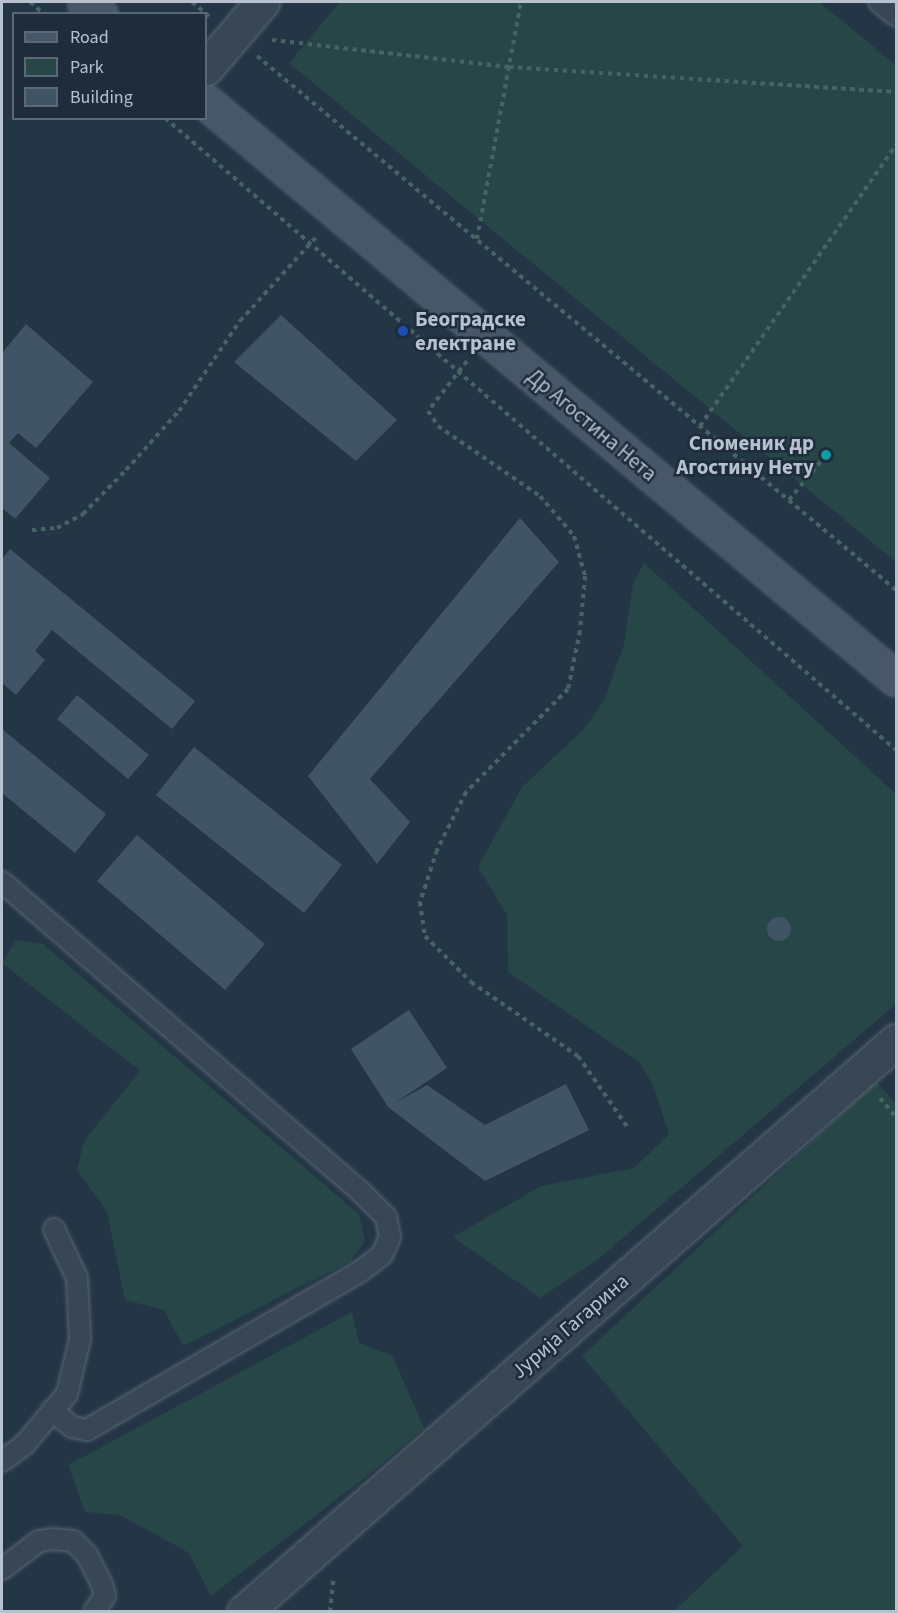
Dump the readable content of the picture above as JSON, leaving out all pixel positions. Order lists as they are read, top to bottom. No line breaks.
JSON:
{"streets":{"street":["Др Агостина Нета","Јурија Гагарина"]},"places":["Београдске електране","Споменик др Агостину Нету"],"legend":["Road","Park","Building"]}
